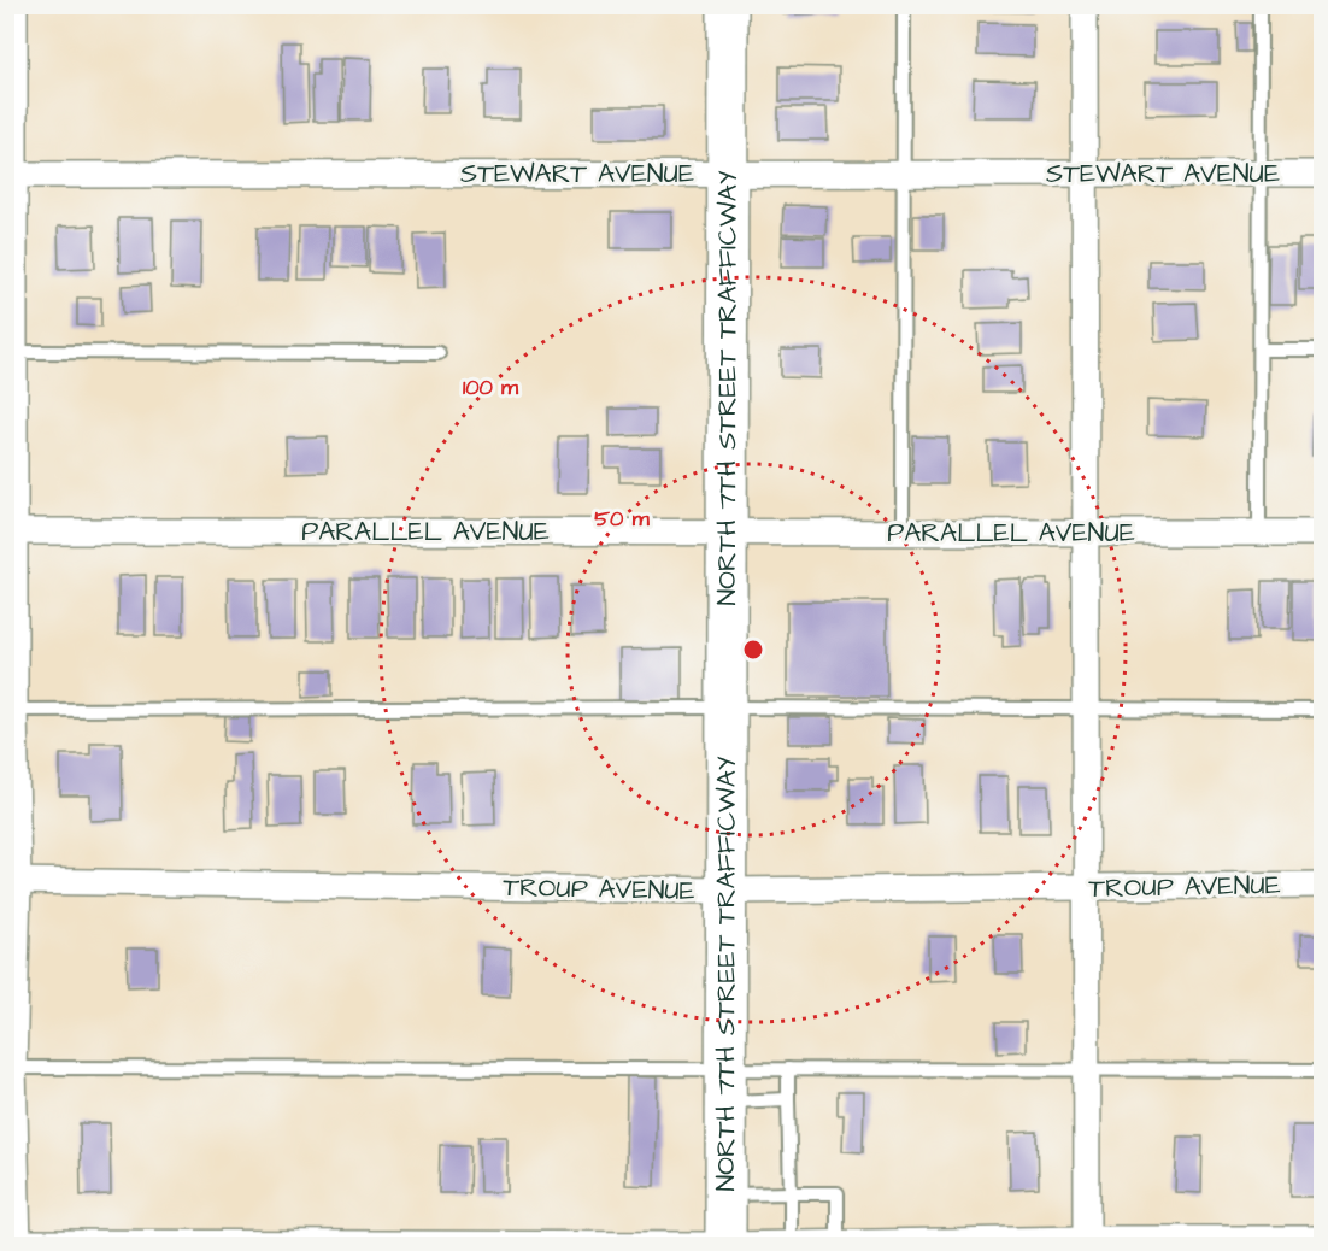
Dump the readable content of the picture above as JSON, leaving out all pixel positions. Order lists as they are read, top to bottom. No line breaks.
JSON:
{"streets":{"main road":["NORTH 7TH STREET TRAFFICWAY"],"street":["STEWART AVENUE","PARALLEL AVENUE","TROUP AVENUE"]},"crossings":[["STEWART AVENUE","NORTH 7TH STREET TRAFFICWAY"],["NORTH 7TH STREET TRAFFICWAY","PARALLEL AVENUE"],["NORTH 7TH STREET TRAFFICWAY","TROUP AVENUE"]],"rings":["100 m","50 m"]}
